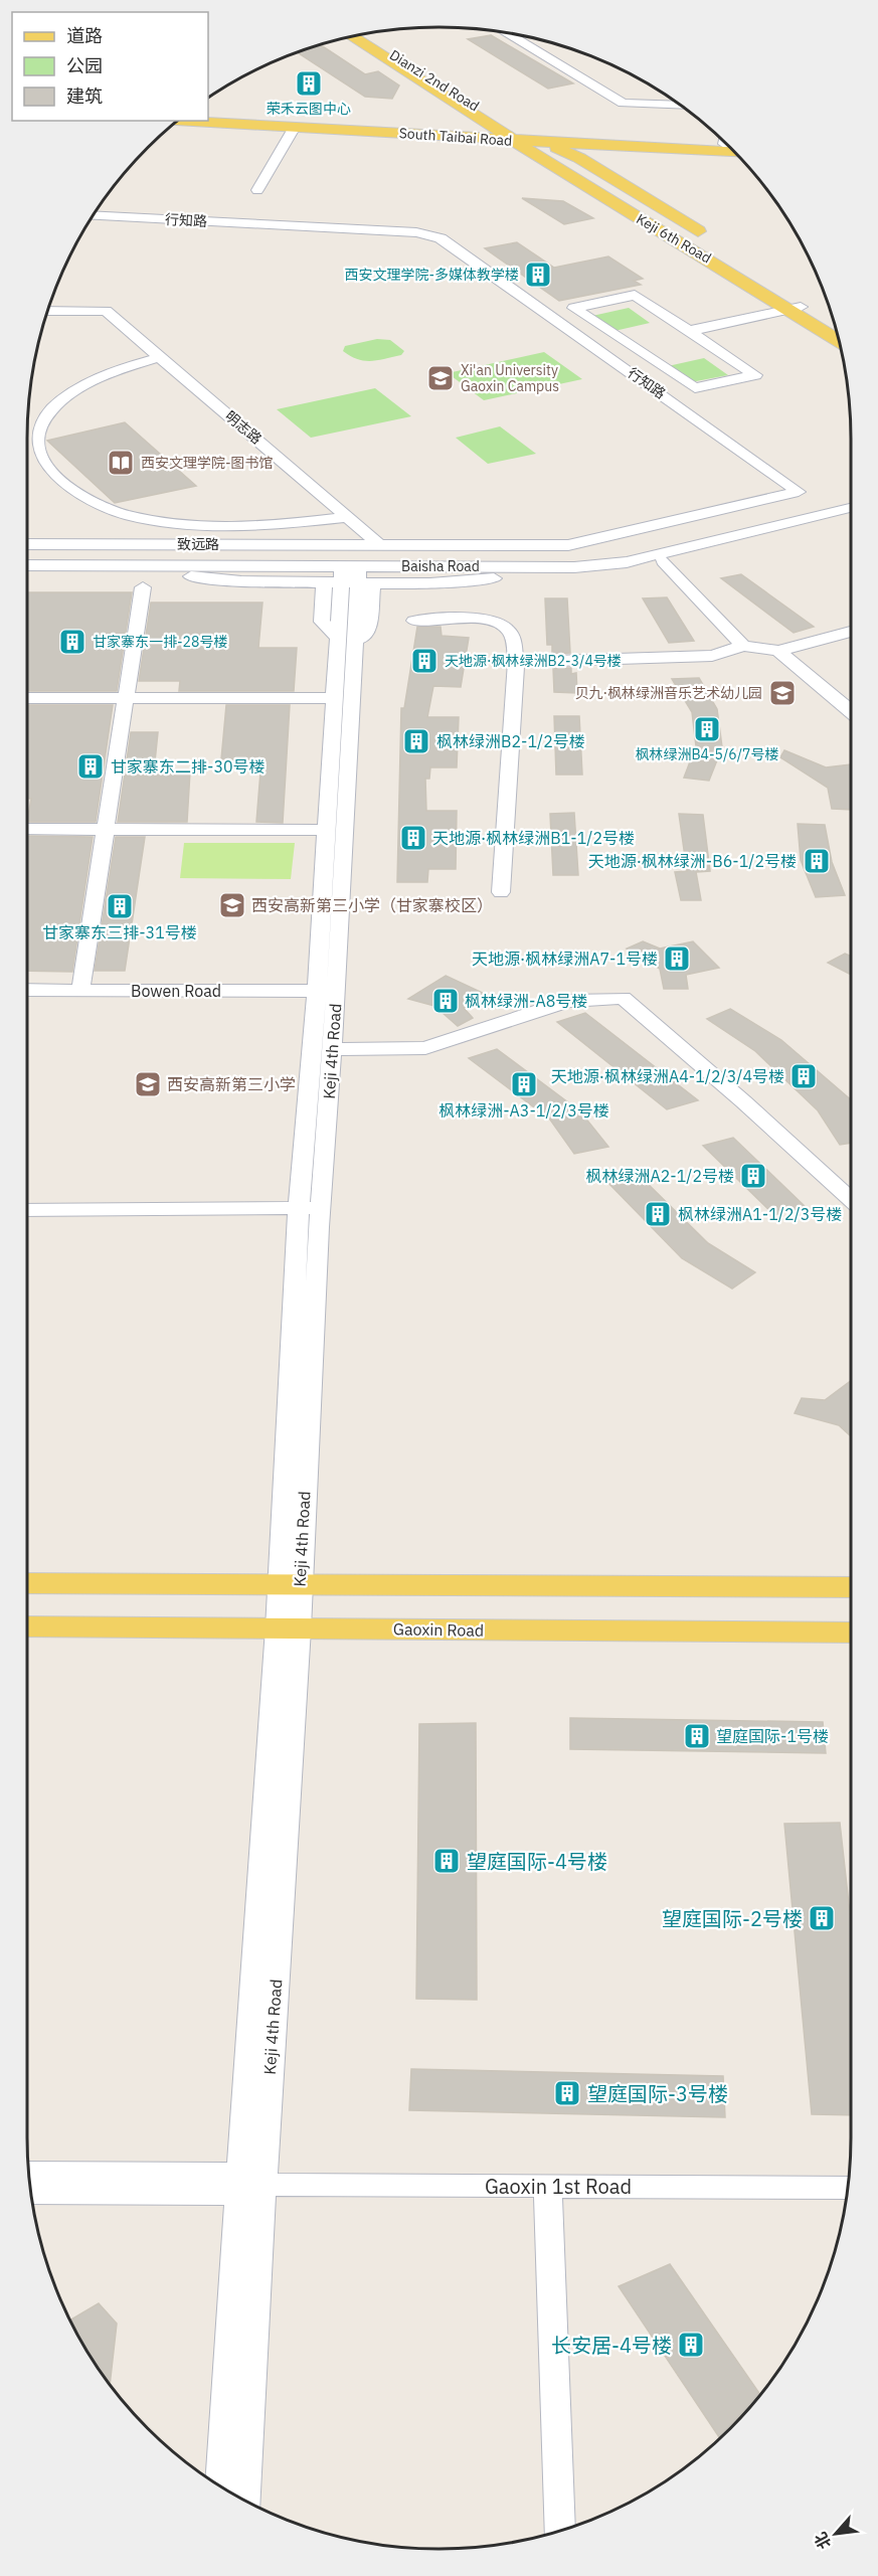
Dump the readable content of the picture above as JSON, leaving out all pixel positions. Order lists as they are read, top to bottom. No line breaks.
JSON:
{"streets":{"main road":["Dianzi 2nd Road","South Taibai Road","Keji 6th Road","Gaoxin Road"],"street":["行知路","明志路","致远路","Baisha Road","Bowen Road","Keji 4th Road","Gaoxin 1st Road"]},"crossings":[["Dianzi 2nd Road","South Taibai Road"],["Dianzi 2nd Road","Keji 6th Road"],["South Taibai Road","Keji 6th Road"],["行知路","明志路"],["行知路","致远路"],["明志路","致远路"],["Baisha Road","Keji 4th Road"],["Bowen Road","Keji 4th Road"],["Keji 4th Road","Gaoxin Road"],["Keji 4th Road","Gaoxin 1st Road"]],"places":{"building":["荣禾云图中心","西安文理学院-多媒体教学楼","甘家寨东一排-28号楼","天地源·枫林绿洲B2-3/4号楼","枫林绿洲B4-5/6/7号楼","枫林绿洲B2-1/2号楼","甘家寨东二排-30号楼","天地源·枫林绿洲B1-1/2号楼","天地源·枫林绿洲-B6-1/2号楼","甘家寨东三排-31号楼","天地源·枫林绿洲A7-1号楼","枫林绿洲-A8号楼","天地源·枫林绿洲A4-1/2/3/4号楼","枫林绿洲-A3-1/2/3号楼","枫林绿洲A2-1/2号楼","枫林绿洲A1-1/2/3号楼","望庭国际-1号楼","望庭国际-4号楼","望庭国际-2号楼","望庭国际-3号楼","长安居-4号楼"],"school or university":["Xi'an University Gaoxin Campus","贝九·枫林绿洲音乐艺术幼儿园","西安高新第三小学（甘家寨校区）","西安高新第三小学"],"library":["西安文理学院-图书馆"]},"legend":["道路","公园","建筑"],"north":"bottom left"}
